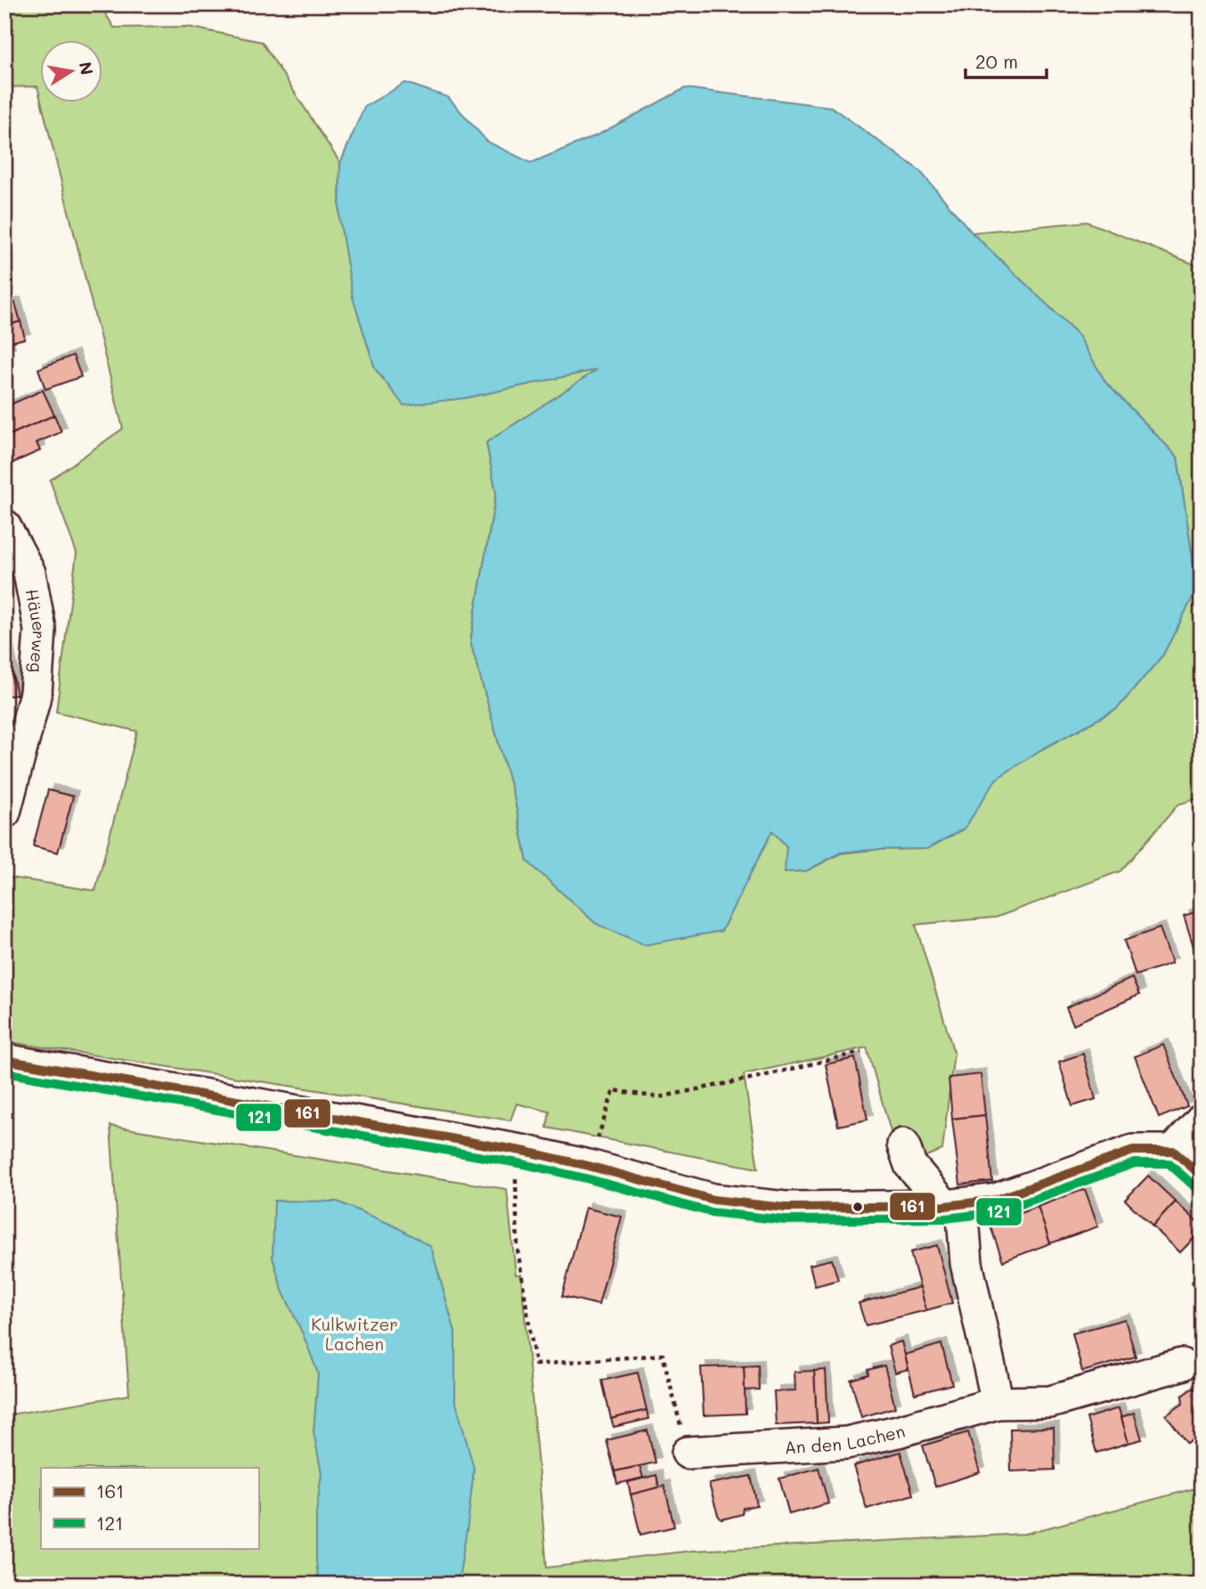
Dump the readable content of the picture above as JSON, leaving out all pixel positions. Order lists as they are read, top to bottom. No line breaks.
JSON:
{"streets":{"street":["Häuerweg","An den Lachen"]},"parks":["Kulkwitzer Lachen"],"lines":["transit line 161","transit line 121"],"legend":["161","121"],"scale_bar":"20 m","north":"right"}
